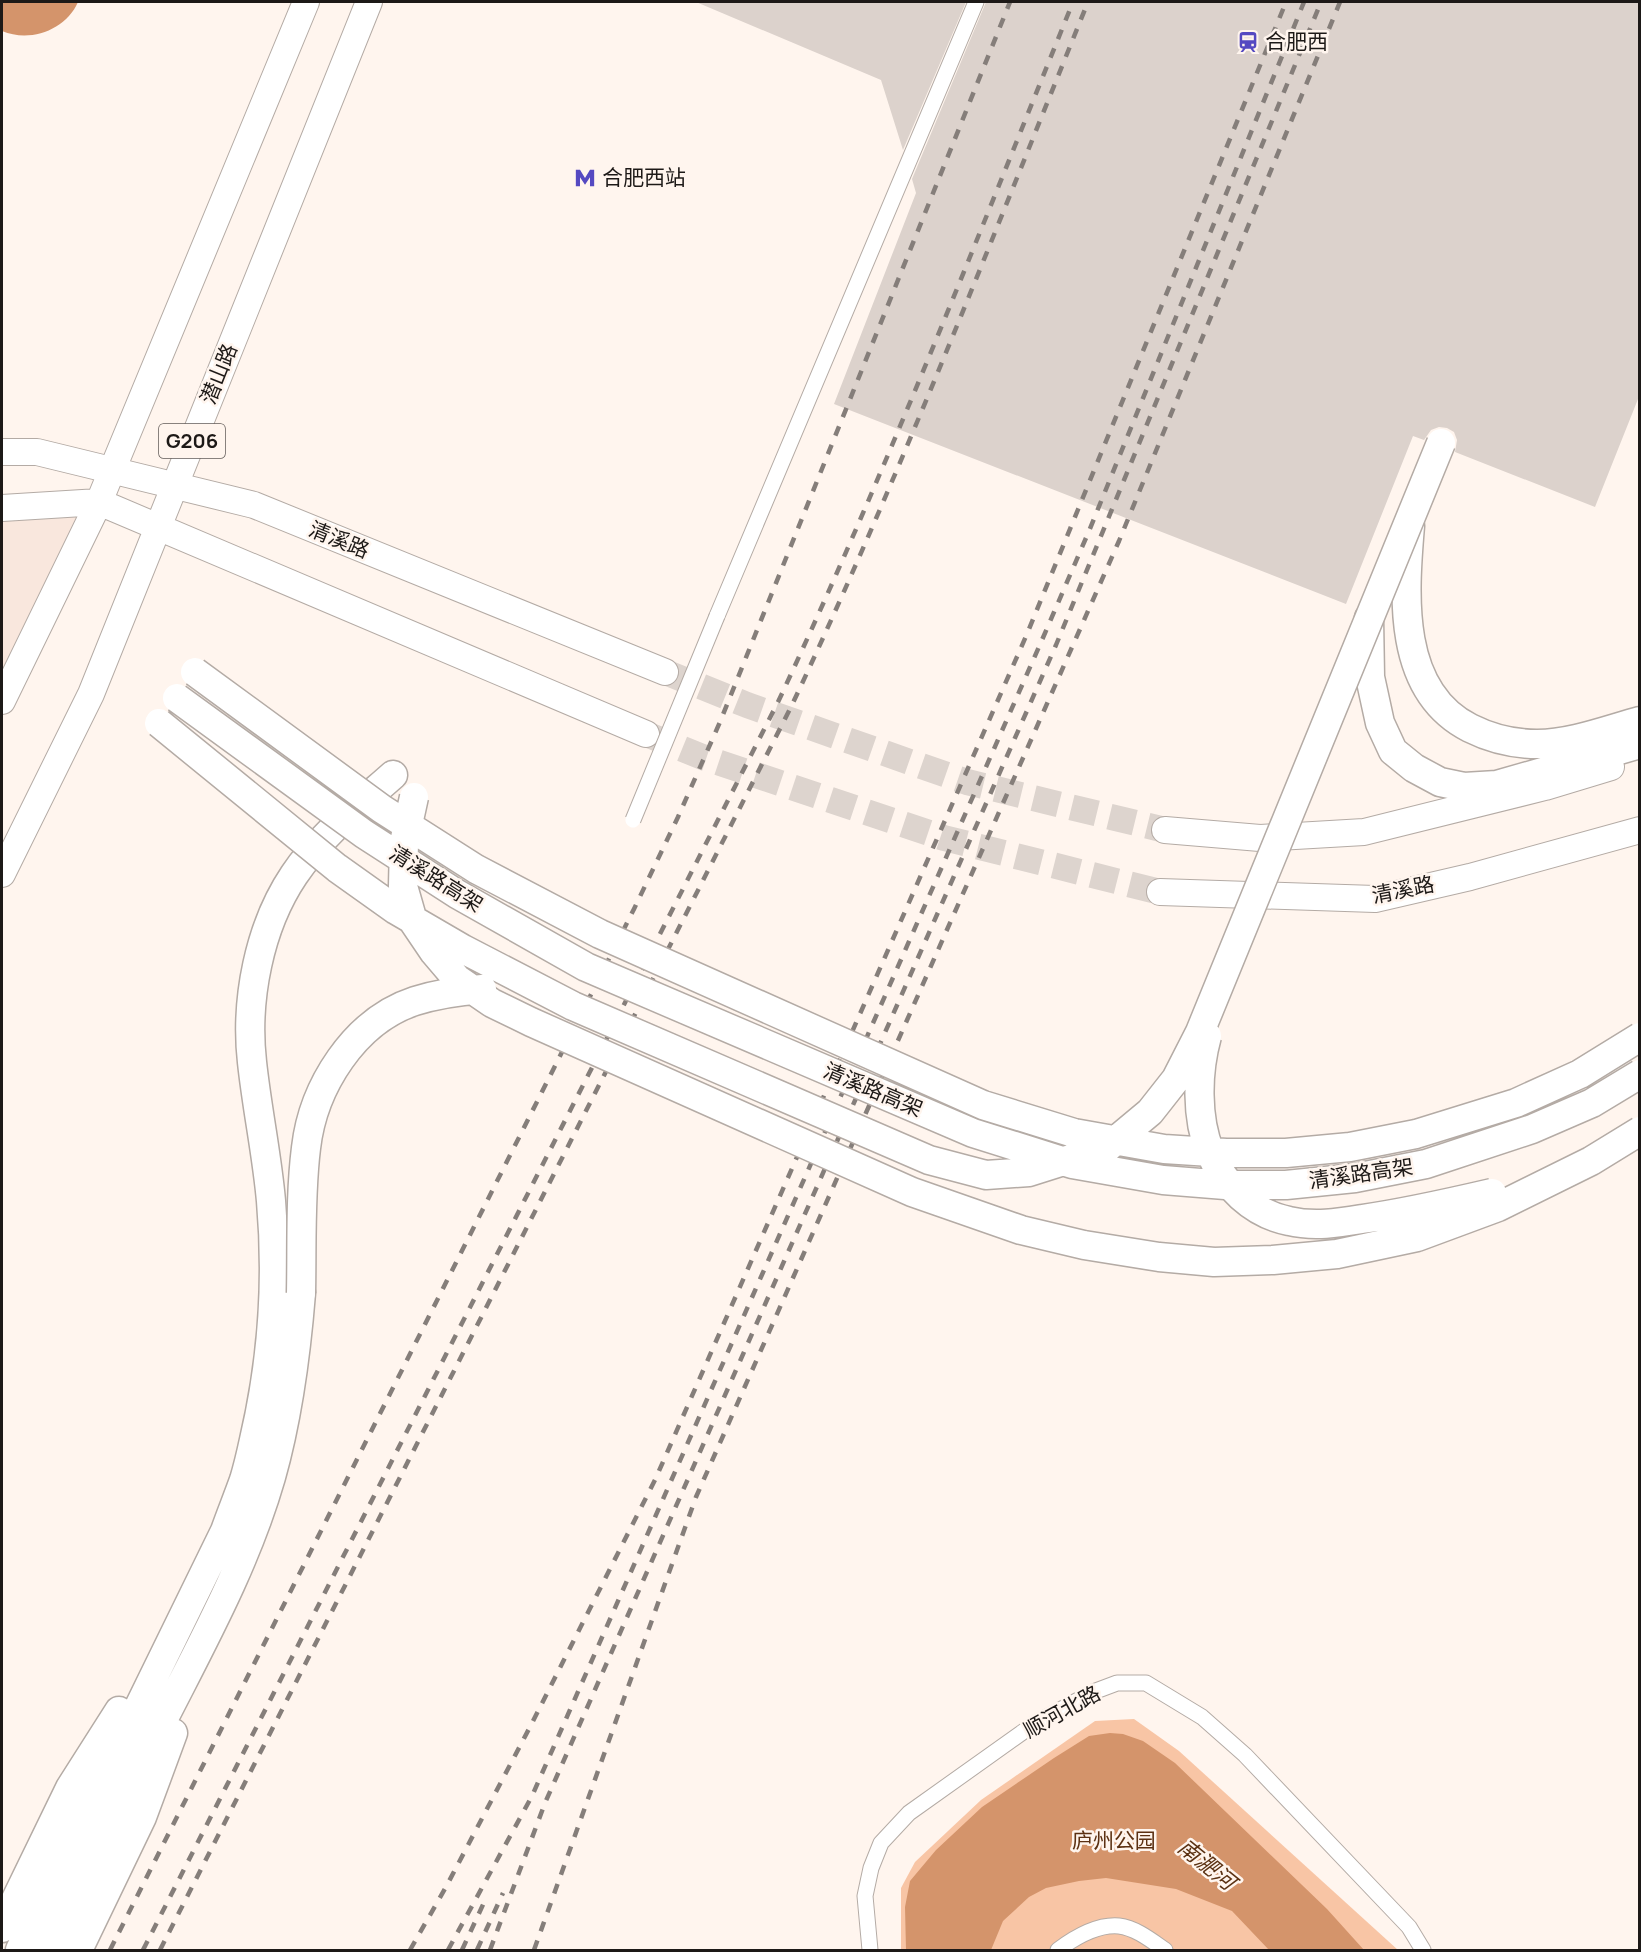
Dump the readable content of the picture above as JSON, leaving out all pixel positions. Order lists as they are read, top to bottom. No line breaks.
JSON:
{"streets":{"highway":["清溪路高架"],"main road":["潜山路","G206","清溪路"],"street":["顺河北路"]},"crossings":[["潜山路","清溪路"],["G206","清溪路"]],"water":["南淝河"],"parks":["庐州公园"],"places":{"station":["合肥西"],"metro station":["合肥西站"]}}
